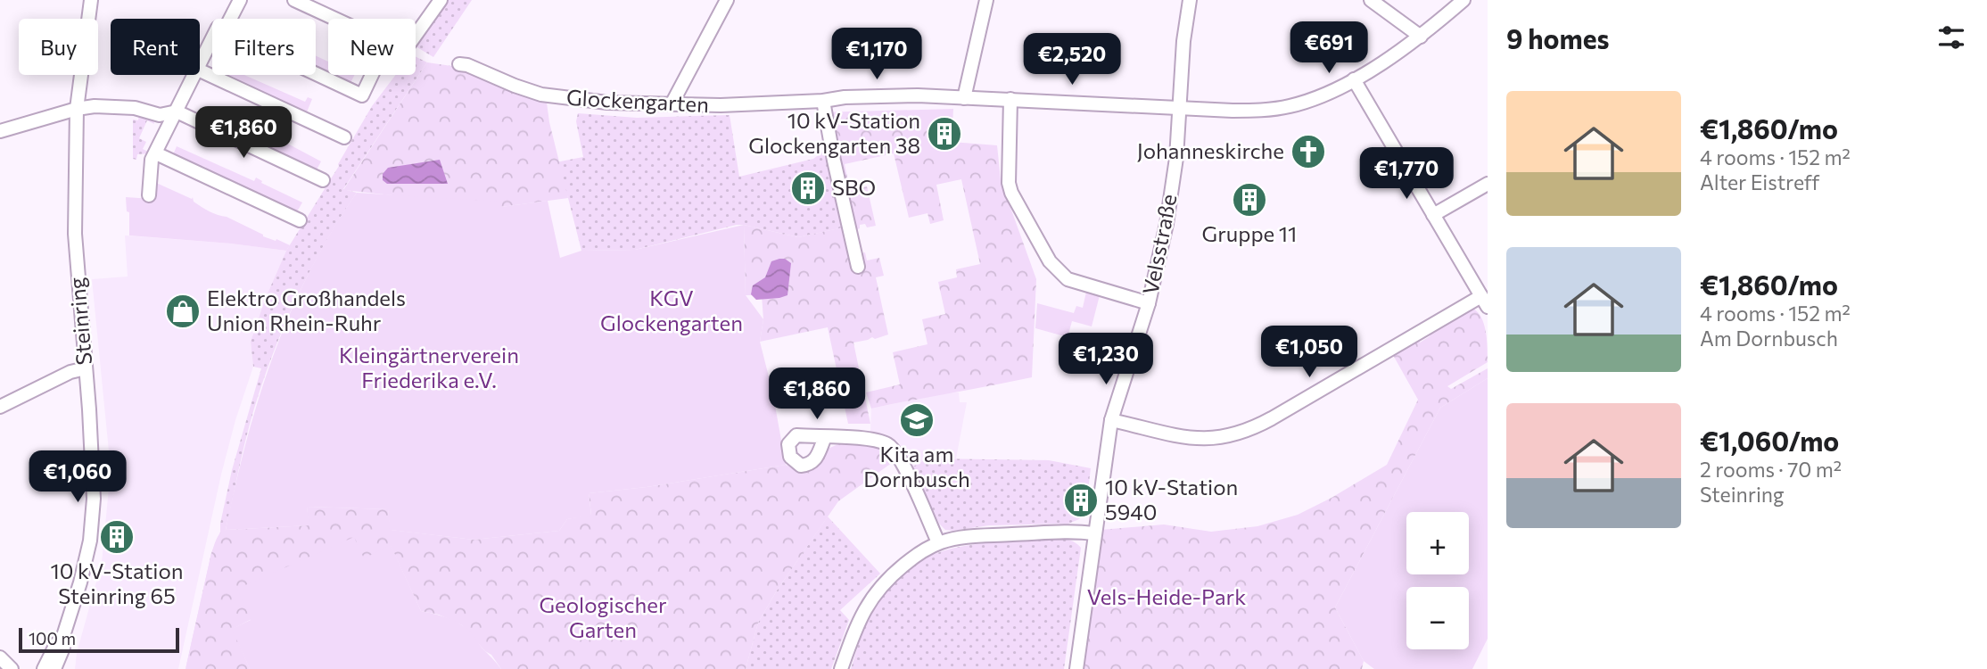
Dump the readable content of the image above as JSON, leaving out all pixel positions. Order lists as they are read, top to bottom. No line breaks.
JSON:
{"streets":{"street":["Glockengarten","Velsstraße","Steinring"]},"crossings":[["Glockengarten","Velsstraße"]],"parks":["KGV Glockengarten","Kleingärtnerverein Friederika e.V.","Vels-Heide-Park","Geologischer Garten"],"places":{"building":["10 kV-Station Glockengarten 38","SBO","Gruppe 11","10 kV-Station 5940","10 kV-Station Steinring 65"],"church":["Johanneskirche"],"shop":["Elektro Großhandels Union Rhein-Ruhr"],"school or university":["Kita am Dornbusch"]},"scale_bar":"100 m","page":{"heading":"9 homes","chip":["Buy","Rent","Filters","New"],"price":["€691","€1,170","€2,520","€1,860","€1,770","€1,050","€1,230","€1,860","€1,060"],"list":[{"name":"€1,860/mo","note":"4 rooms · 152 m² · Alter Eistreff"},{"name":"€1,860/mo","note":"4 rooms · 152 m² · Am Dornbusch"},{"name":"€1,060/mo","note":"2 rooms · 70 m² · Steinring"}],"map_buttons":["+","−"],"scale":"100 m"}}
